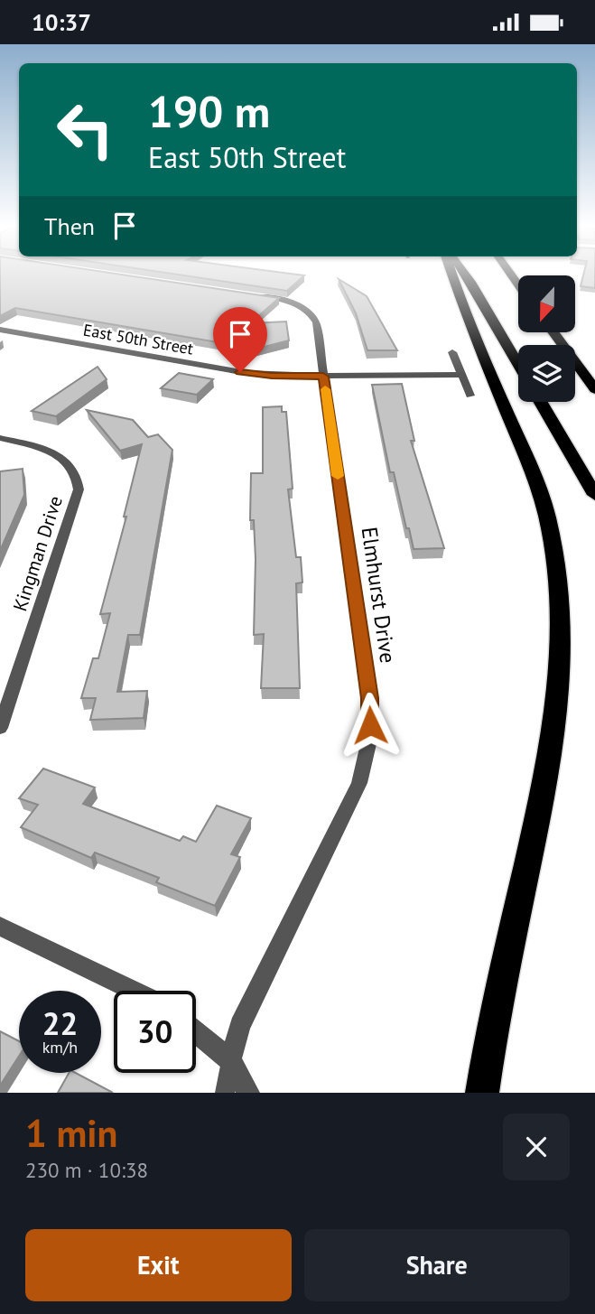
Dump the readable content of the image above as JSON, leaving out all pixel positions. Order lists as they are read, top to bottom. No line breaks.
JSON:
{"streets":{"street":["East 50th Street","Kingman Drive","Elmhurst Drive"]},"crossings":[["East 50th Street","Elmhurst Drive"]],"north":"bottom","page":{"status":"10:37","turn":["190 m","East 50th Street"],"then":"Then","speed":"22 km/h","limit":"30","heading":["1 min","230 m · 10:38"],"buttons":["Exit","Share"]}}
